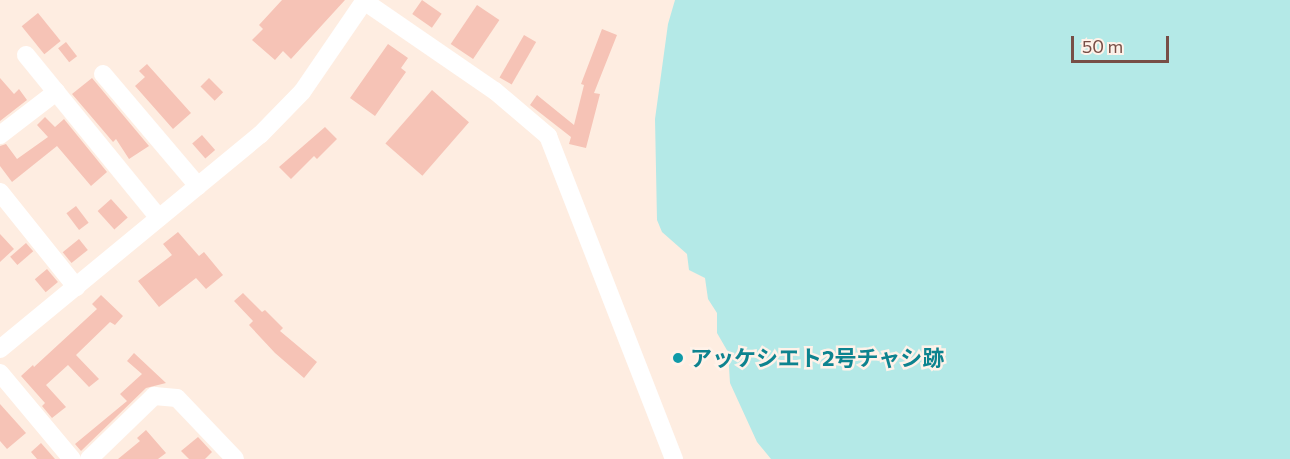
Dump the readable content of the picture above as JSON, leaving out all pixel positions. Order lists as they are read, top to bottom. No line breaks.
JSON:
{"places":["アッケシエト2号チャシ跡"],"scale_bar":"50 m"}
